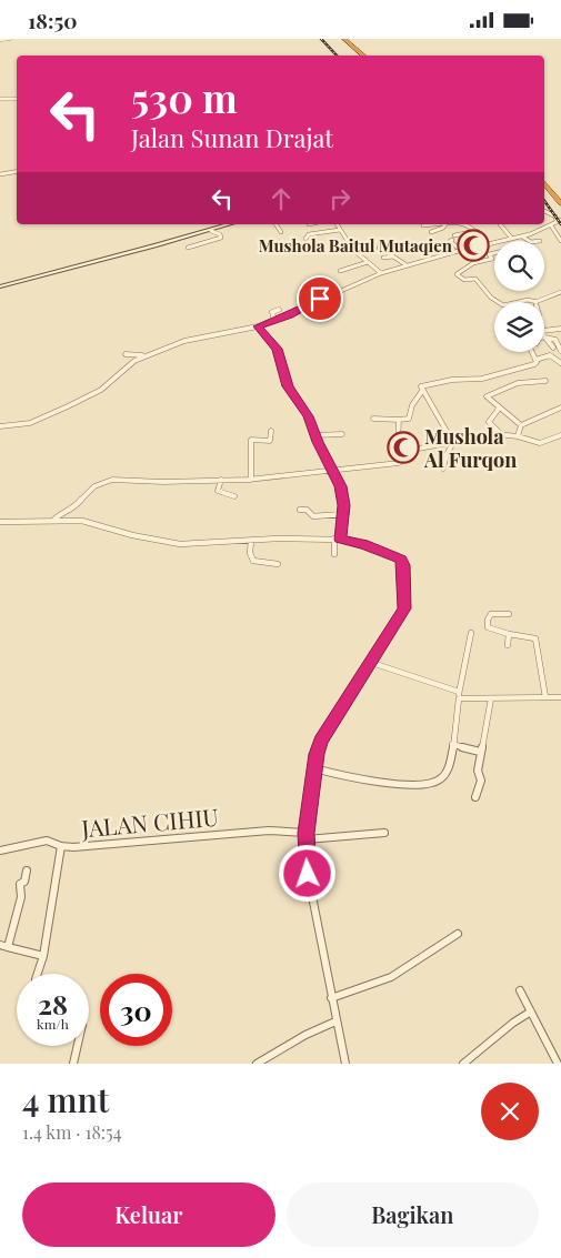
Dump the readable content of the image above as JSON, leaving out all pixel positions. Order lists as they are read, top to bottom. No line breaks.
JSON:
{"streets":{"street":["JALAN CIHIU"]},"places":{"mosque":["Mushola Baitul Mutaqien","Mushola Al Furqon"]},"page":{"status":"18:50","turn":["530 m","Jalan Sunan Drajat"],"speed":"28 km/h","limit":"30","heading":["4 mnt","1.4 km · 18:54"],"buttons":["Keluar","Bagikan"]}}
